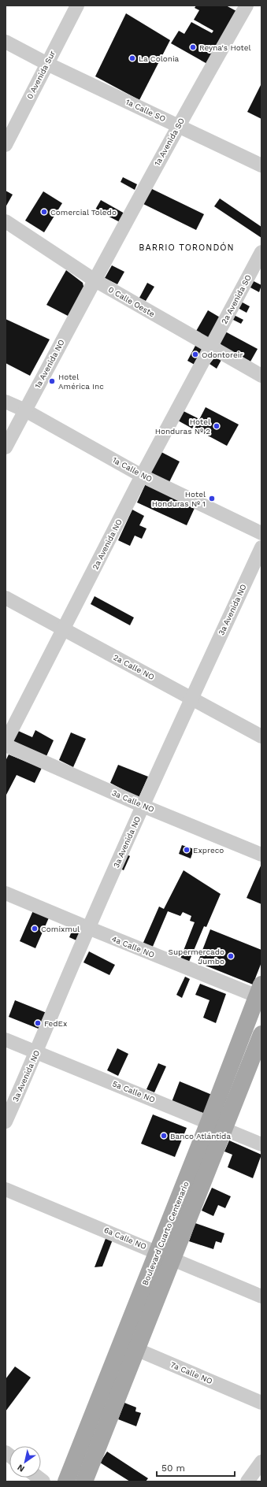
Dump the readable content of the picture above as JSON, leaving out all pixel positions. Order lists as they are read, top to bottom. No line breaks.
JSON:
{"streets":{"main road":["Boulevard Cuarto Centenario"],"street":["0 Avenida Sur","1a Calle SO","1a Avenida SO","2a Avenida SO","0 Calle Oeste","1a Avenida NO","1a Calle NO","2a Avenida NO","3a Avenida NO","2a Calle NO","3a Calle NO","4a Calle NO","5a Calle NO","6a Calle NO","7a Calle NO"]},"crossings":[["0 Avenida Sur","1a Calle SO"],["1a Calle SO","1a Avenida SO"],["1a Avenida SO","0 Calle Oeste"],["1a Avenida SO","1a Avenida NO"],["2a Avenida SO","0 Calle Oeste"],["2a Avenida SO","2a Avenida NO"],["0 Calle Oeste","1a Avenida NO"],["0 Calle Oeste","2a Avenida NO"],["1a Avenida NO","1a Calle NO"],["1a Calle NO","2a Avenida NO"],["2a Avenida NO","2a Calle NO"],["3a Avenida NO","2a Calle NO"],["3a Avenida NO","3a Calle NO"],["3a Avenida NO","4a Calle NO"],["3a Avenida NO","5a Calle NO"],["4a Calle NO","Boulevard Cuarto Centenario"],["5a Calle NO","Boulevard Cuarto Centenario"],["Boulevard Cuarto Centenario","6a Calle NO"],["Boulevard Cuarto Centenario","7a Calle NO"]],"districts":["BARRIO TORONDÓN"],"places":["Reyna's Hotel","La Colonia","Comercial Toledo","Odontoreir","Hotel América Inc","Hotel Honduras Nº 2","Hotel Honduras Nº 1","Expreco","Comixmul","Supermercado Jumbo","FedEx","Banco Atlántida"],"scale_bar":"50 m","north":"bottom left"}
